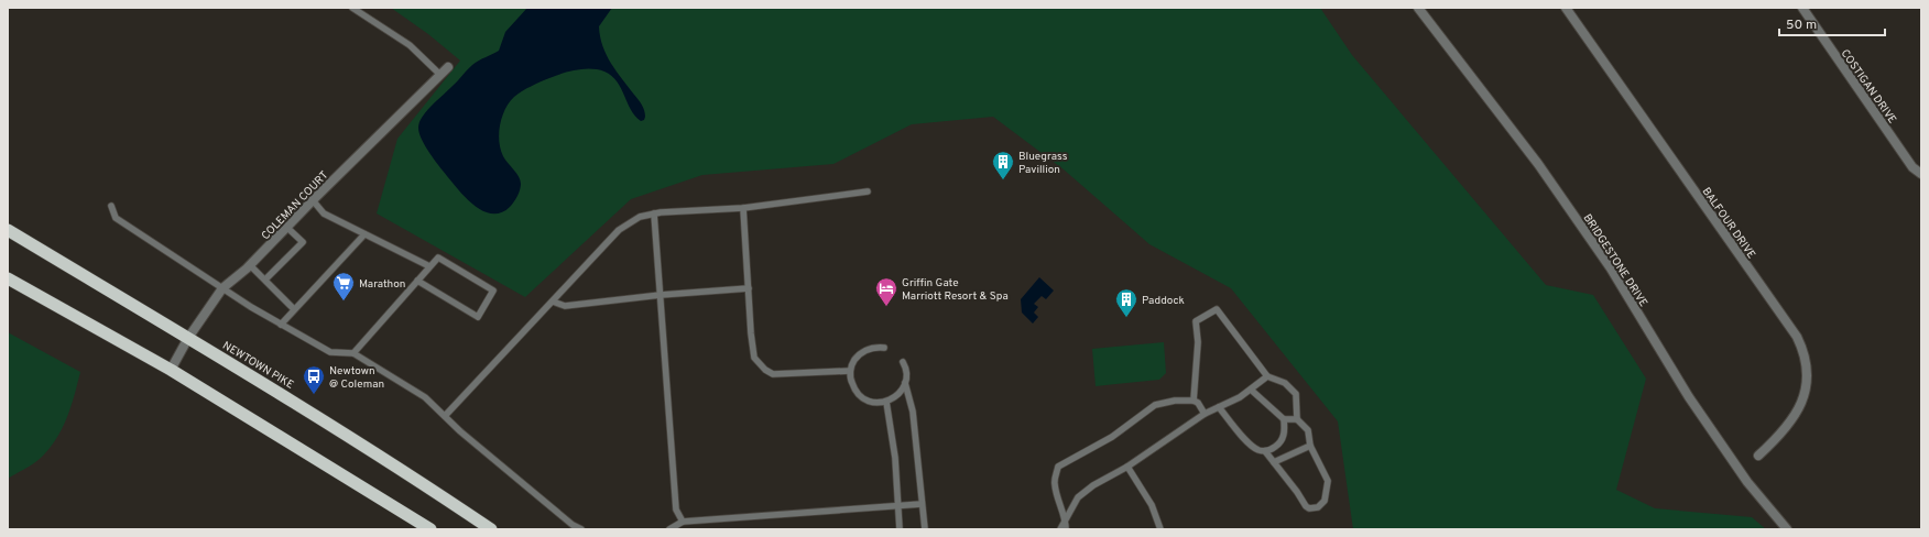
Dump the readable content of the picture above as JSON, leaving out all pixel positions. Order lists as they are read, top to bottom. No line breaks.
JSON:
{"streets":{"highway":["NEWTOWN PIKE"],"street":["COSTIGAN DRIVE","COLEMAN COURT","BALFOUR DRIVE","BRIDGESTONE DRIVE"]},"crossings":[["COLEMAN COURT","NEWTOWN PIKE"]],"places":{"building":["Bluegrass Pavillion","Paddock"],"supermarket":["Marathon"],"hotel":["Griffin Gate Marriott Resort & Spa"],"bus stop":["Newtown @ Coleman"]},"scale_bar":"50 m"}
